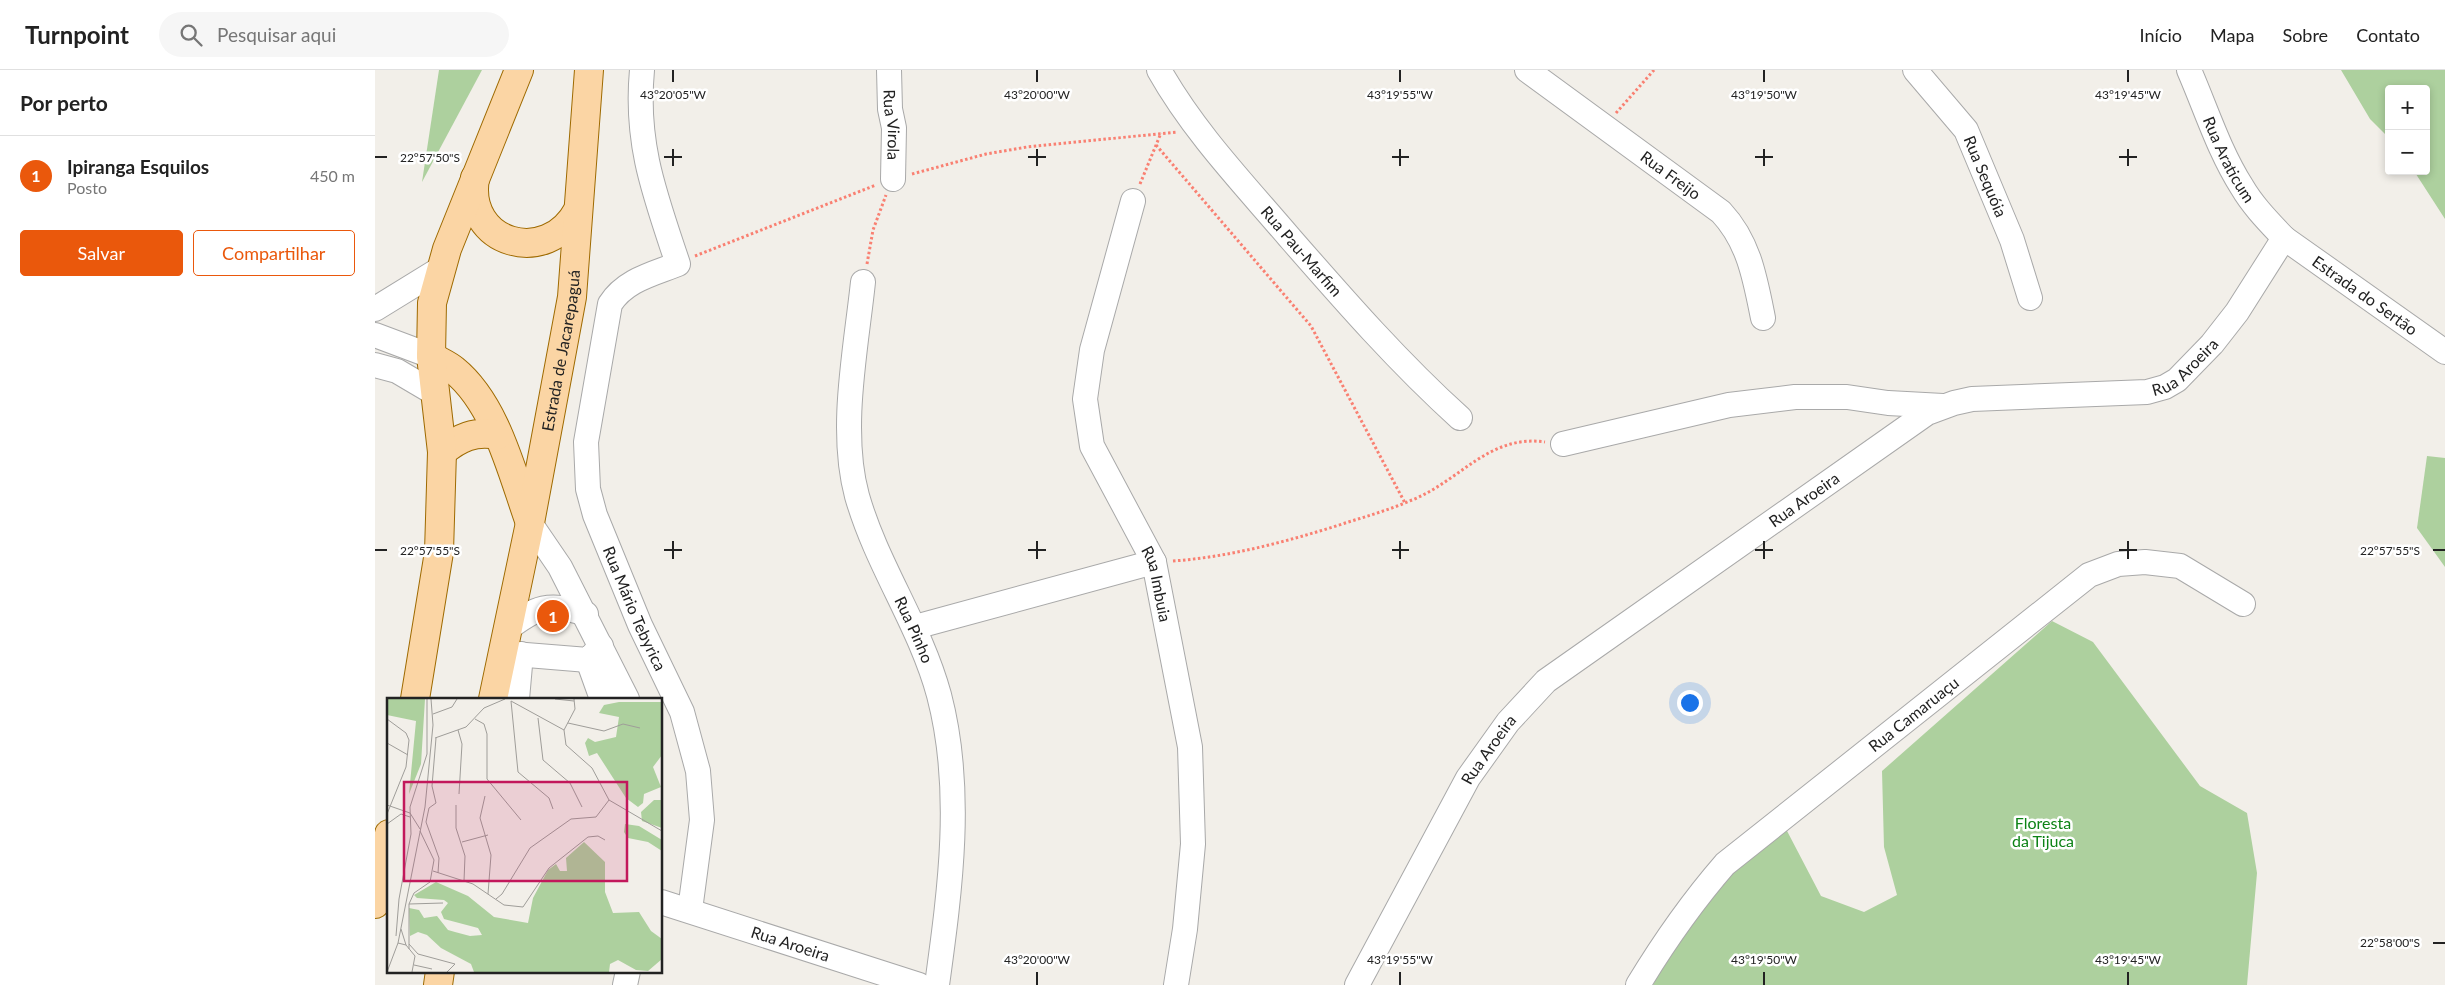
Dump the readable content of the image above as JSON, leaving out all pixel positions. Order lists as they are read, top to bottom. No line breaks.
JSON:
{"streets":{"main road":["Estrada de Jacarepaguá"],"street":["Rua Virola","Rua Araticum","Rua Freijo","Rua Sequóia","Rua Pau-Marfim","Estrada do Sertão","Rua Aroeira","Rua Imbuia","Rua Mário Tebyrica","Rua Pinho","Rua Camaruaçu"]},"crossings":[["Rua Araticum","Estrada do Sertão"],["Rua Araticum","Rua Aroeira"],["Estrada do Sertão","Rua Aroeira"],["Rua Aroeira","Rua Mário Tebyrica"]],"parks":["Floresta da Tijuca"],"page":{"header":"Turnpoint","search":"Pesquisar aqui","nav":["Início","Mapa","Sobre","Contato"],"heading":"Por perto","map_buttons":["+","−"],"list":[{"mark":"1","name":"Ipiranga Esquilos","note":"Posto","value":"450 m"}],"buttons":["Salvar","Compartilhar"],"pins":"1"},"coordinates":["43°20'05\"W","43°20'00\"W","43°19'55\"W","43°19'50\"W","43°19'45\"W","22°57'50\"S","22°57'55\"S","22°58'00\"S"]}
